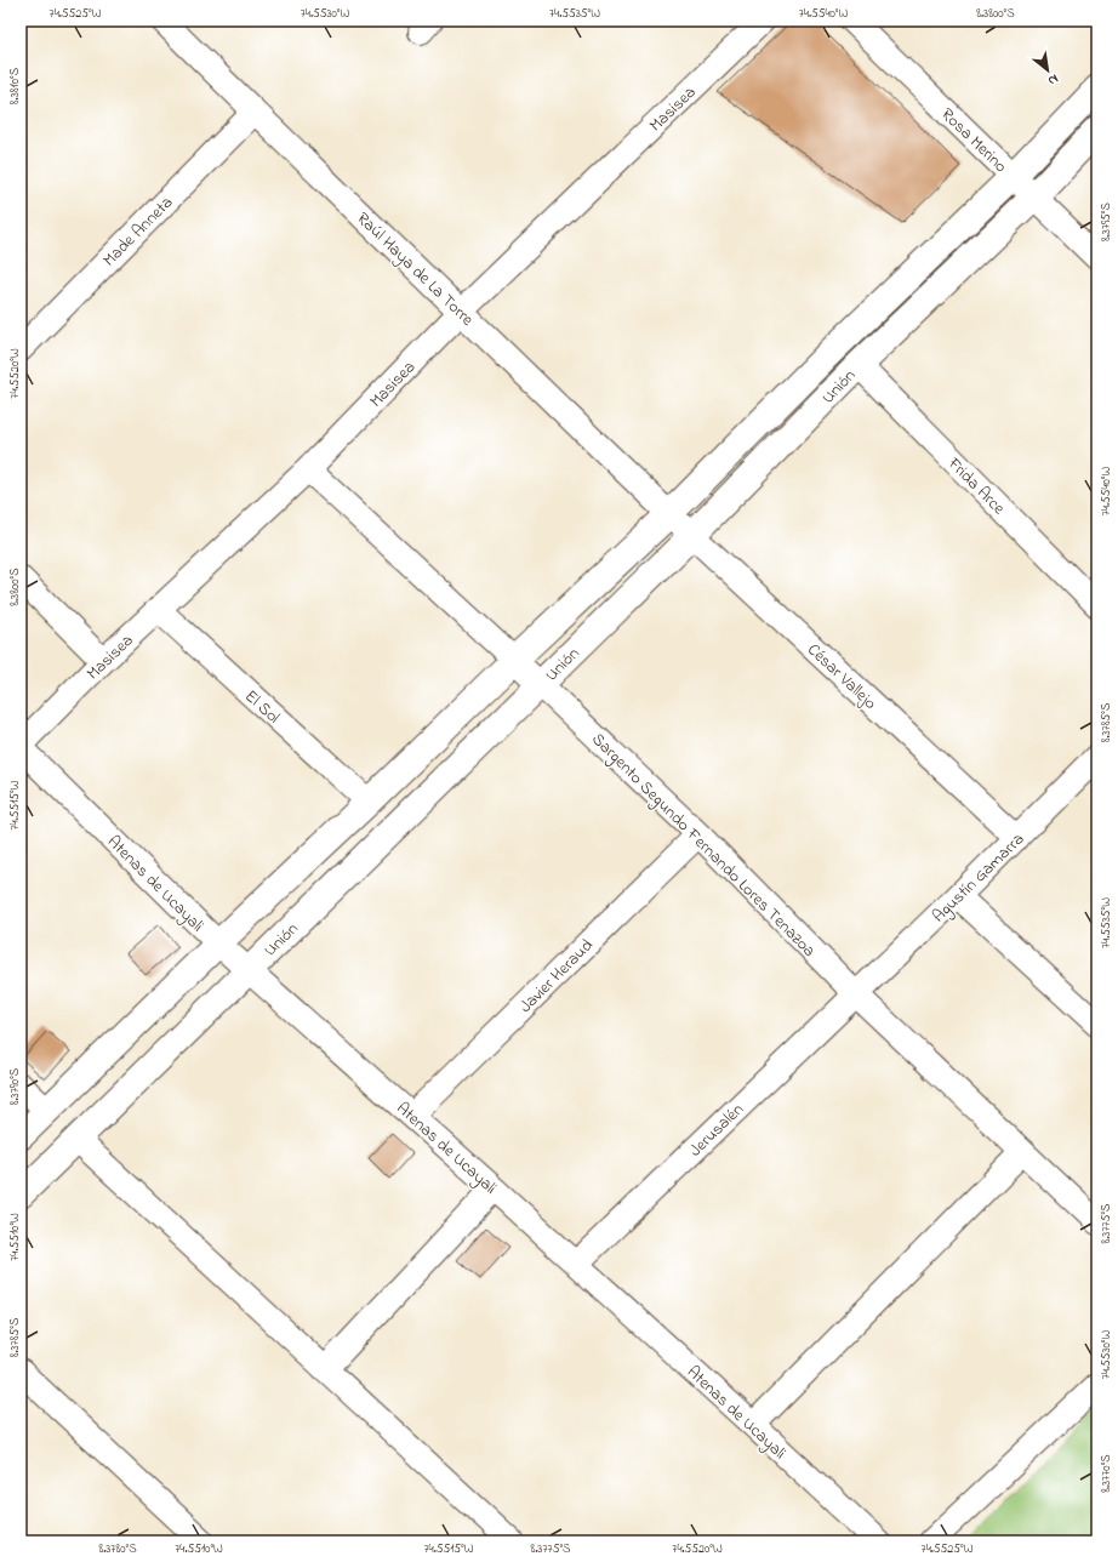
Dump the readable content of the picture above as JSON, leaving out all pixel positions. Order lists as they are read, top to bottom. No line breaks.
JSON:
{"streets":{"main road":["Unión"],"street":["Masisea","Rosa Merino","Made Anneta","Raúl Haya de La Torre","Frida Arce","César Vallejo","El Sol","Sargento Segundo Fernando Lores Tenazoa","Agustín Gamarra","Atenas de Ucayali","Javier Heraud","Jerusalén"]},"crossings":[["Masisea","Raúl Haya de La Torre"],["Masisea","El Sol"],["Masisea","Sargento Segundo Fernando Lores Tenazoa"],["Masisea","Atenas de Ucayali"],["Rosa Merino","Unión"],["Made Anneta","Raúl Haya de La Torre"],["Raúl Haya de La Torre","Unión"],["Raúl Haya de La Torre","César Vallejo"],["Unión","Frida Arce"],["Unión","César Vallejo"],["Unión","El Sol"],["Unión","Sargento Segundo Fernando Lores Tenazoa"],["Unión","Atenas de Ucayali"],["César Vallejo","Agustín Gamarra"],["Sargento Segundo Fernando Lores Tenazoa","Agustín Gamarra"],["Sargento Segundo Fernando Lores Tenazoa","Javier Heraud"],["Sargento Segundo Fernando Lores Tenazoa","Jerusalén"],["Agustín Gamarra","Jerusalén"],["Atenas de Ucayali","Javier Heraud"],["Atenas de Ucayali","Jerusalén"]],"north":"bottom right","coordinates":["74.5525°W","74.5530°W","74.5535°W","74.5540°W","8.3800°S","8.3810°S","8.3795°S","74.5520°W","8.3785°S","74.5515°W","8.3790°S","8.3775°S","74.5510°W","8.3770°S","8.3780°S"]}
